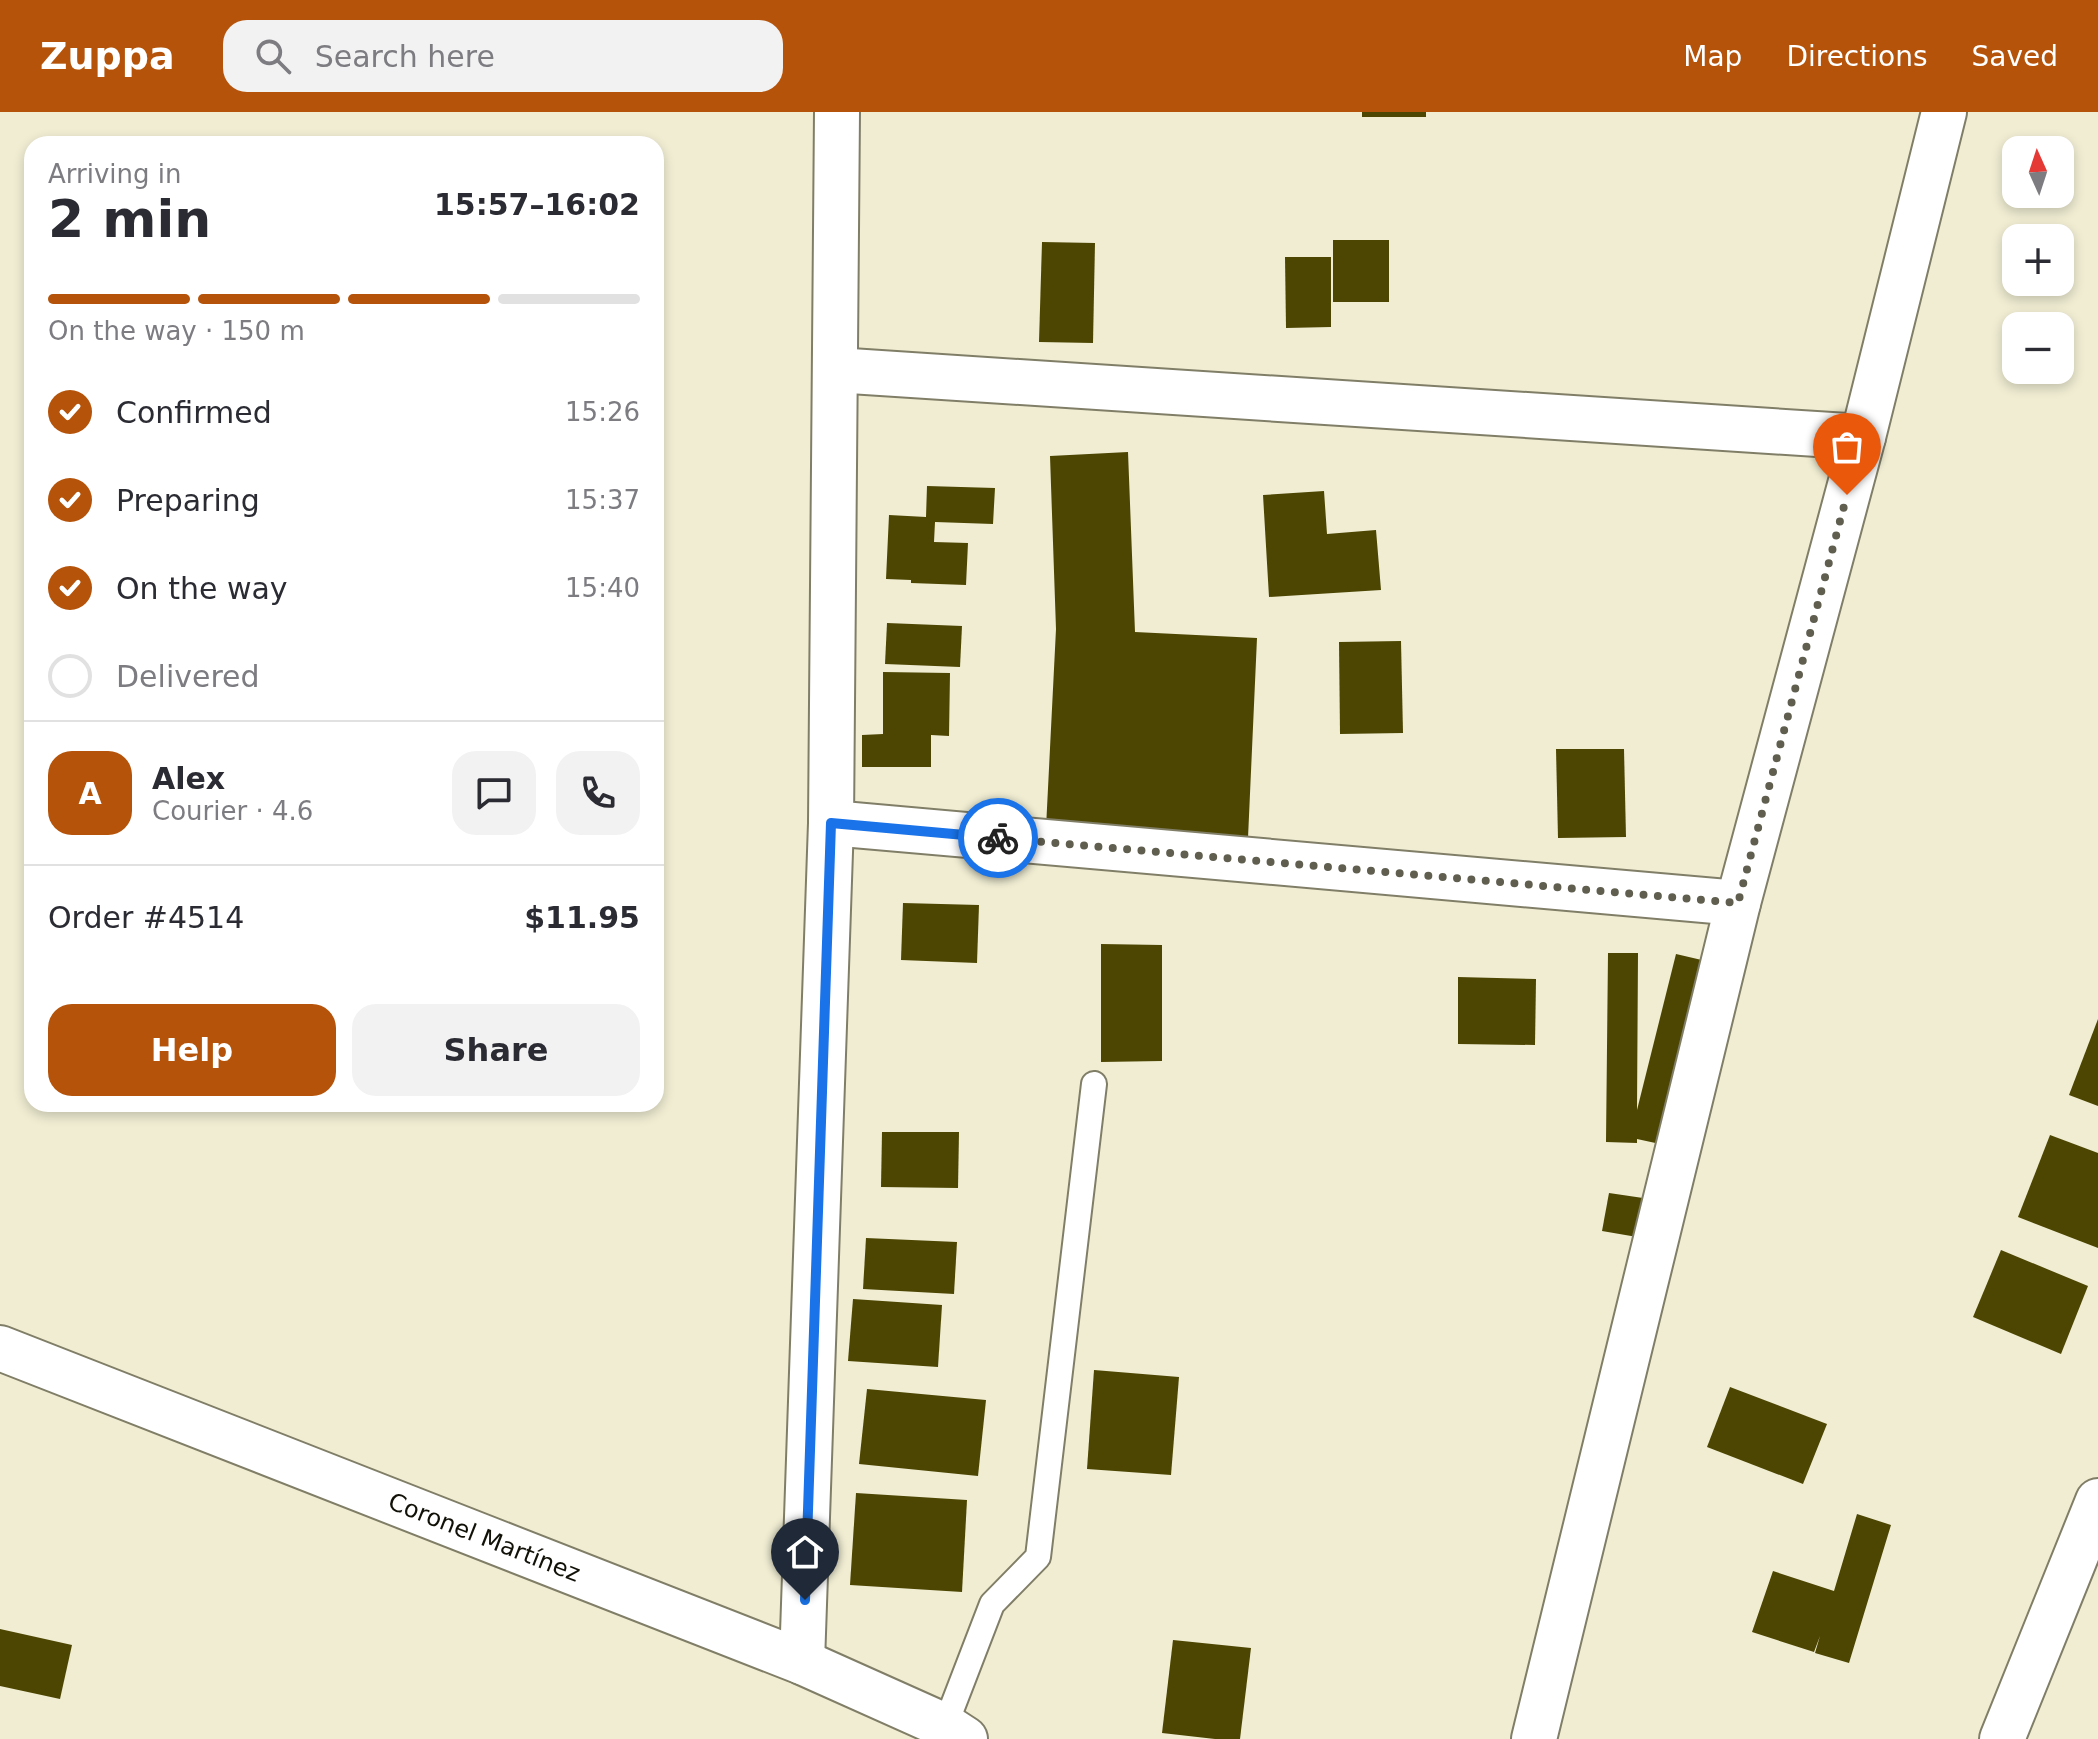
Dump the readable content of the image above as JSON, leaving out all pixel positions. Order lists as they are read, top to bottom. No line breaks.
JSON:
{"streets":{"street":["Coronel Martínez"]},"north":"top","page":{"header":"Zuppa","search":"Search here","nav":["Map","Directions","Saved"],"map_buttons":["+","−"],"heading":["2 min","Arriving in","15:57–16:02"],"panel":["Alex","Courier · 4.6","Order #4514","$11.95"],"bar":"On the way · 150 m","list":[["Confirmed","15:26"],["Preparing","15:37"],["On the way","15:40"],"Delivered"],"round":"A","buttons":["Help","Share"]}}
